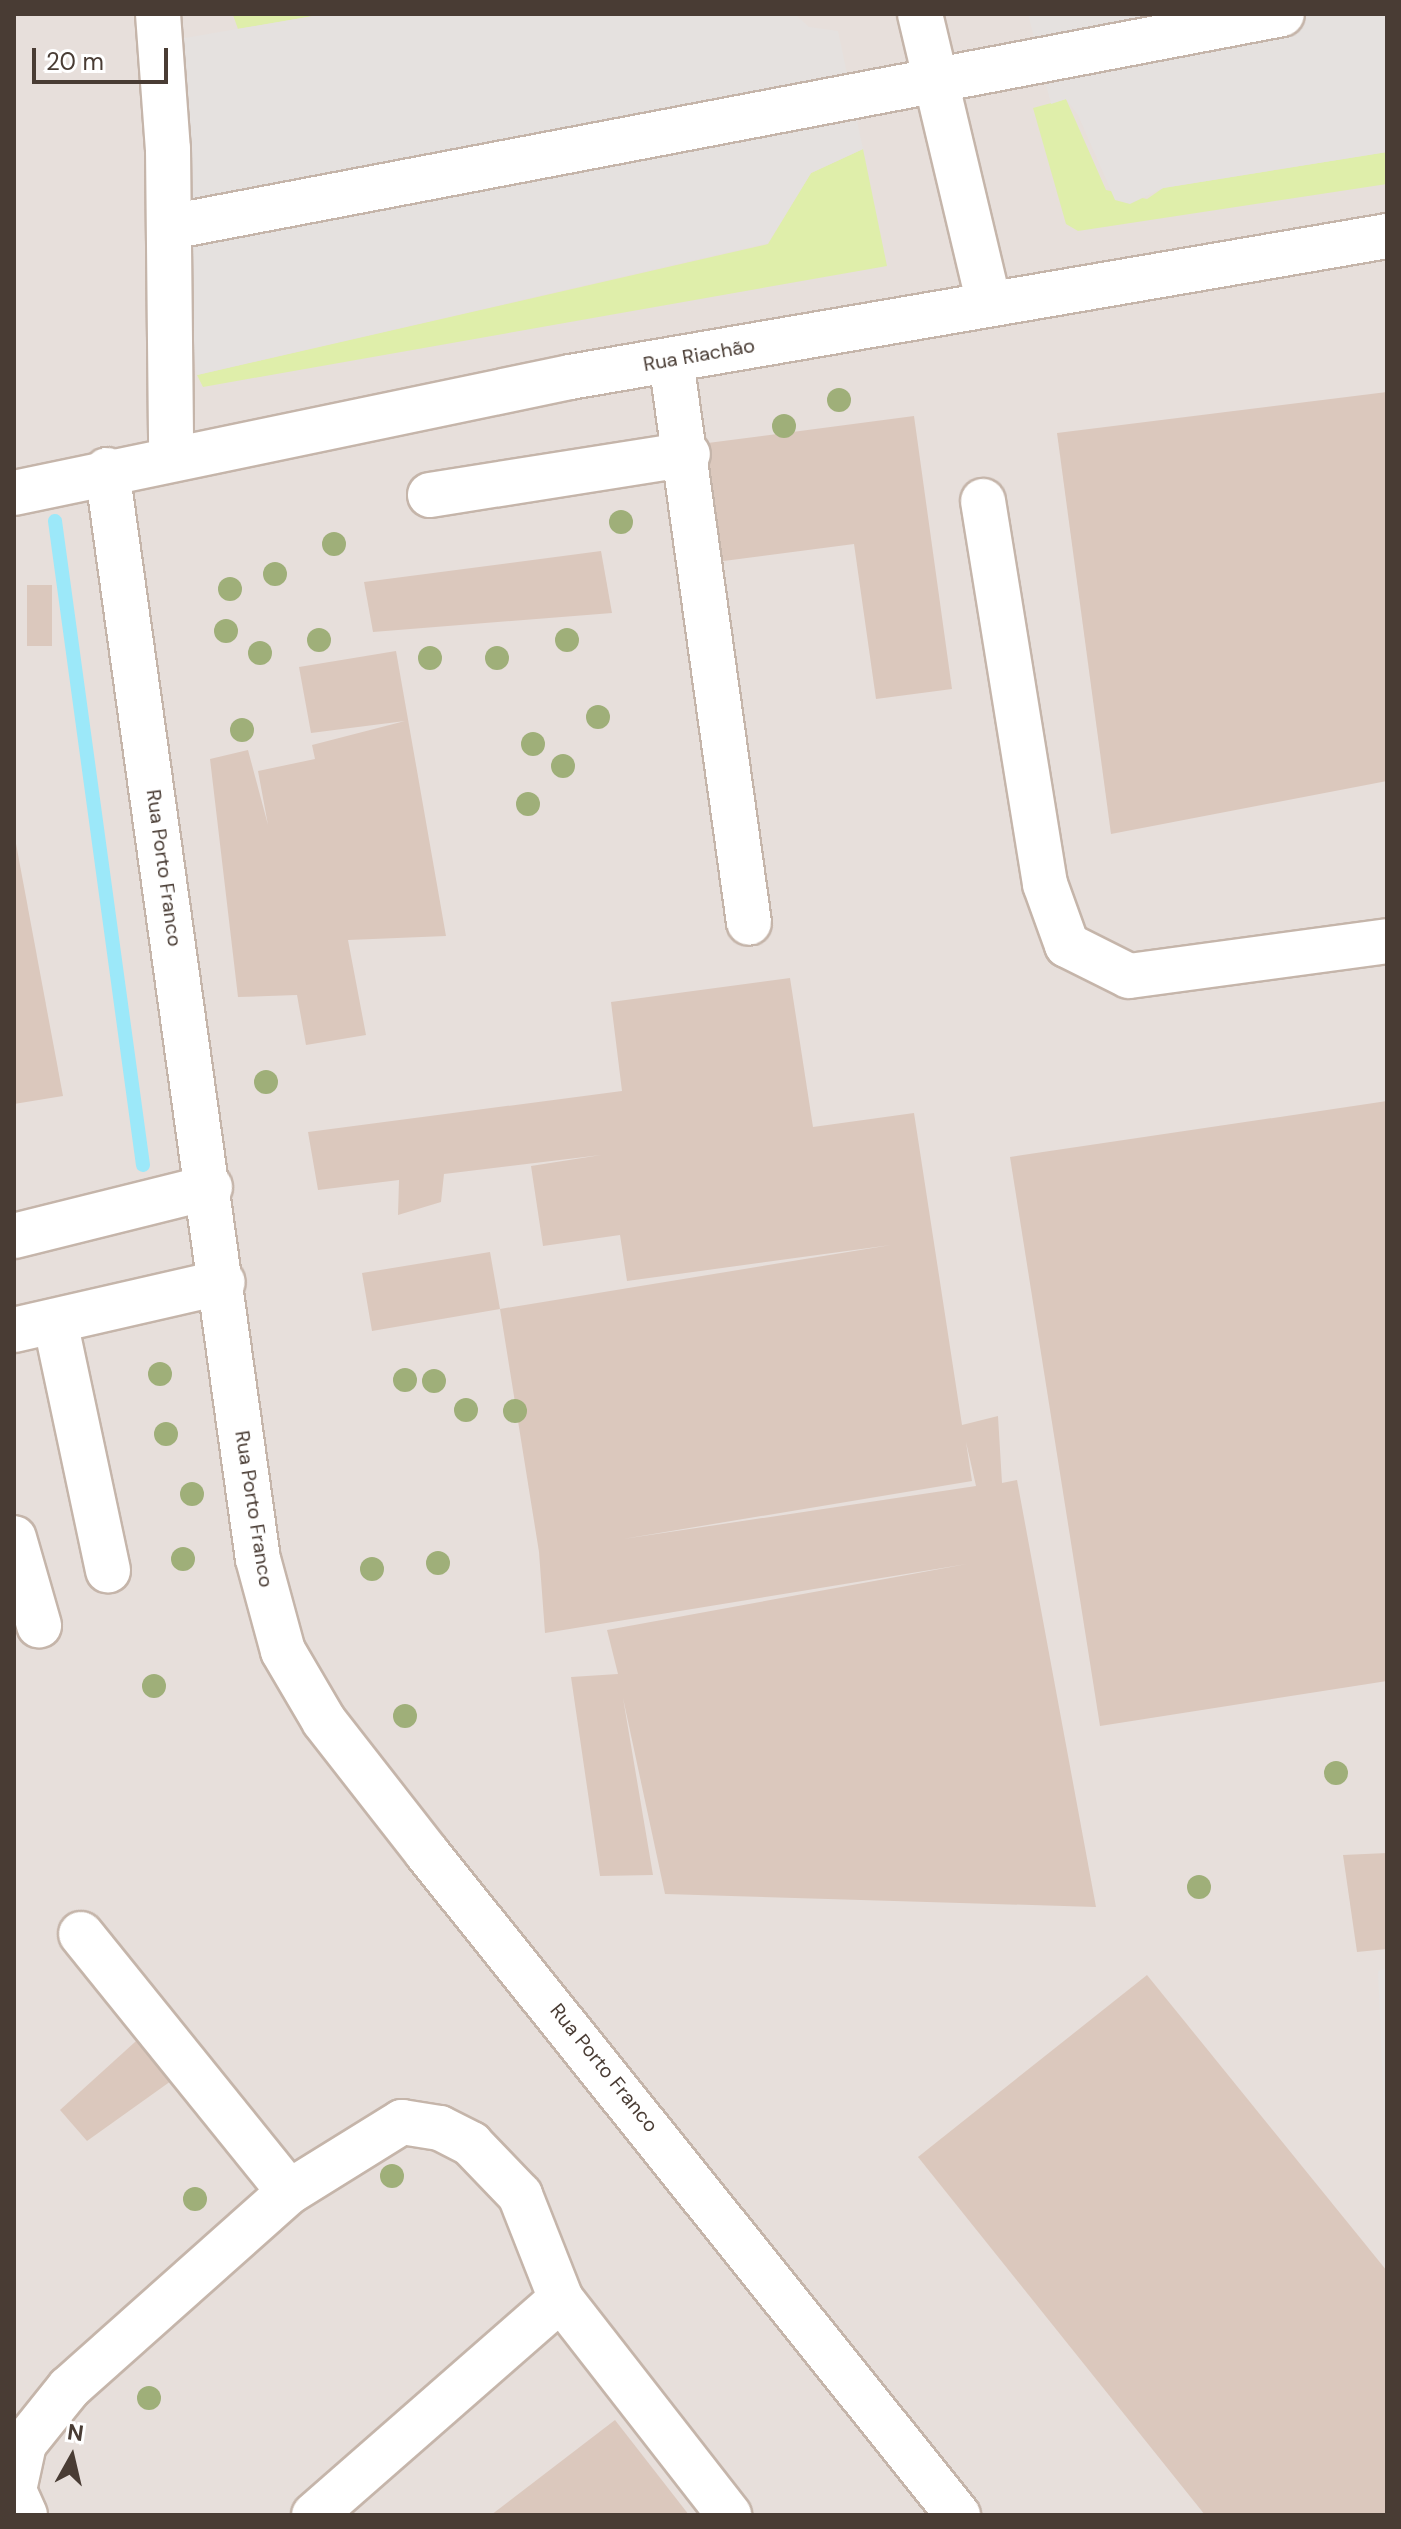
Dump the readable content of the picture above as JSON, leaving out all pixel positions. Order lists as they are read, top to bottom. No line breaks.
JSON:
{"streets":{"street":["Rua Riachão","Rua Porto Franco"]},"crossings":[["Rua Riachão","Rua Porto Franco"]],"scale_bar":"20 m","north":"top"}
